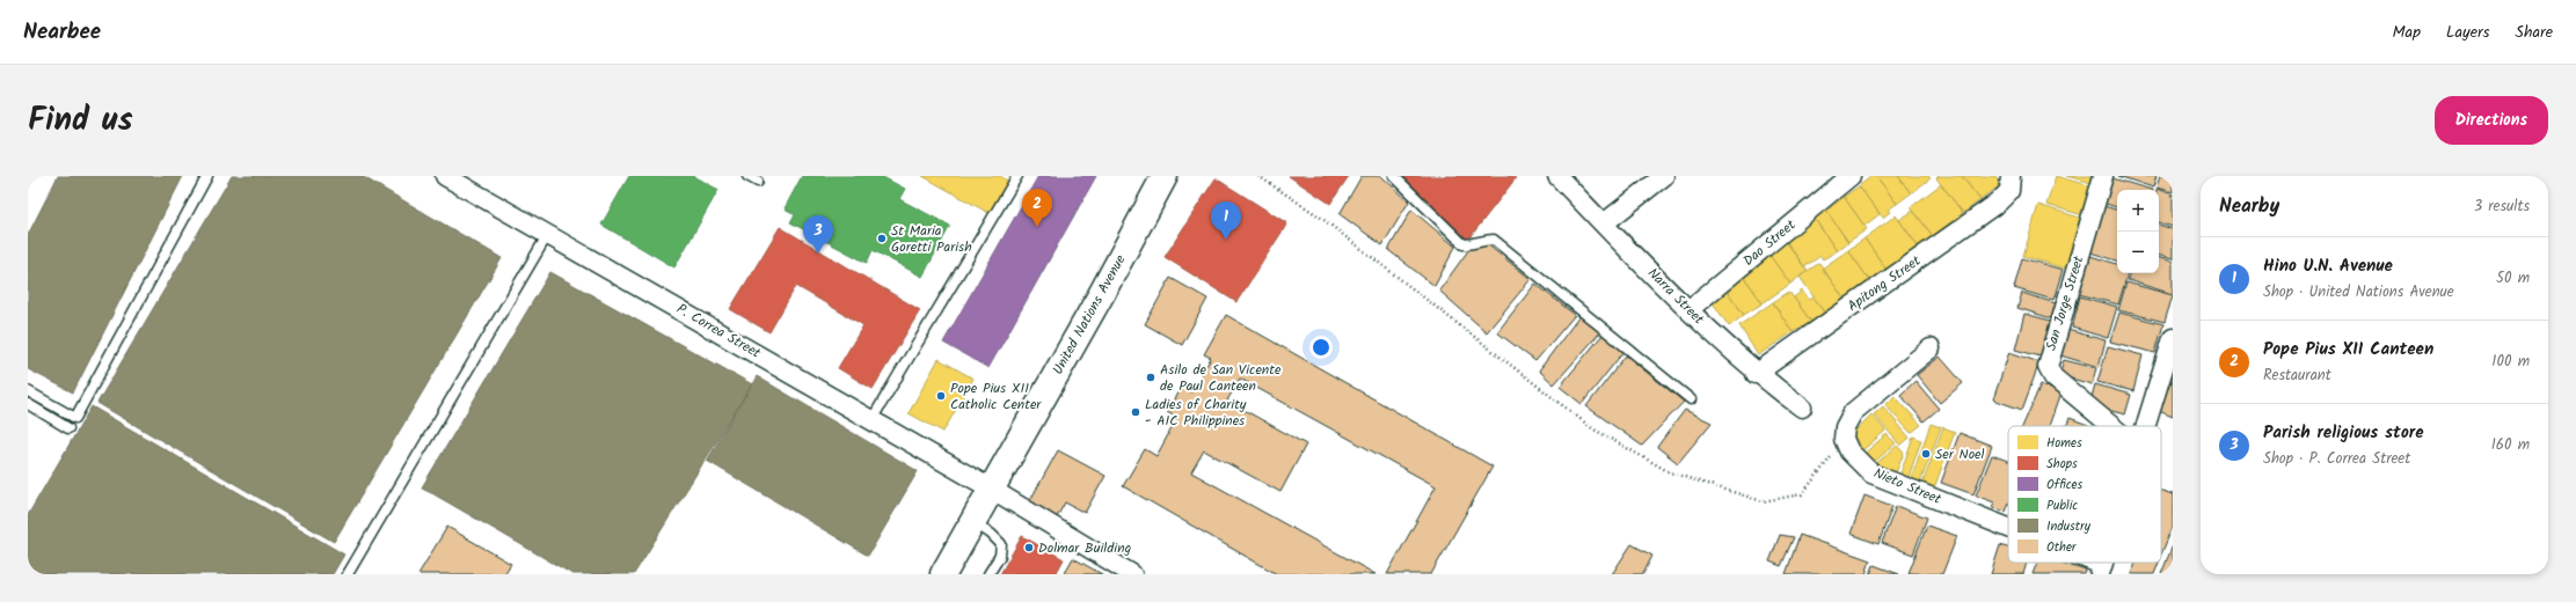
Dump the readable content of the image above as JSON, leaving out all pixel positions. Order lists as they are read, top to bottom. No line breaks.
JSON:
{"streets":{"main road":["United Nations Avenue"],"street":["Dao Street","Apitong Street","Narra Street","San Jorge Street","P. Correa Street","Nieto Street"]},"crossings":[["Dao Street","Narra Street"],["Apitong Street","Narra Street"],["United Nations Avenue","P. Correa Street"]],"places":["St Maria Goretti Parish","Asilo de San Vicente de Paul Canteen","Pope Pius XII Catholic Center","Ladies of Charity - AIC Philippines","Ser Noel","Dolmar Building"],"legend":["Homes","Shops","Offices","Public","Industry","Other"],"page":{"header":"Nearbee","nav":["Map","Layers","Share"],"title":"Find us","buttons":"Directions","heading":["Nearby","3 results"],"pins":["2","1","3"],"map_buttons":["+","−"],"list":[{"mark":"1","name":"Hino U.N. Avenue","note":"Shop · United Nations Avenue","value":"50 m"},{"mark":"2","name":"Pope Pius XII Canteen","note":"Restaurant","value":"100 m"},{"mark":"3","name":"Parish religious store","note":"Shop · P. Correa Street","value":"160 m"}]}}
